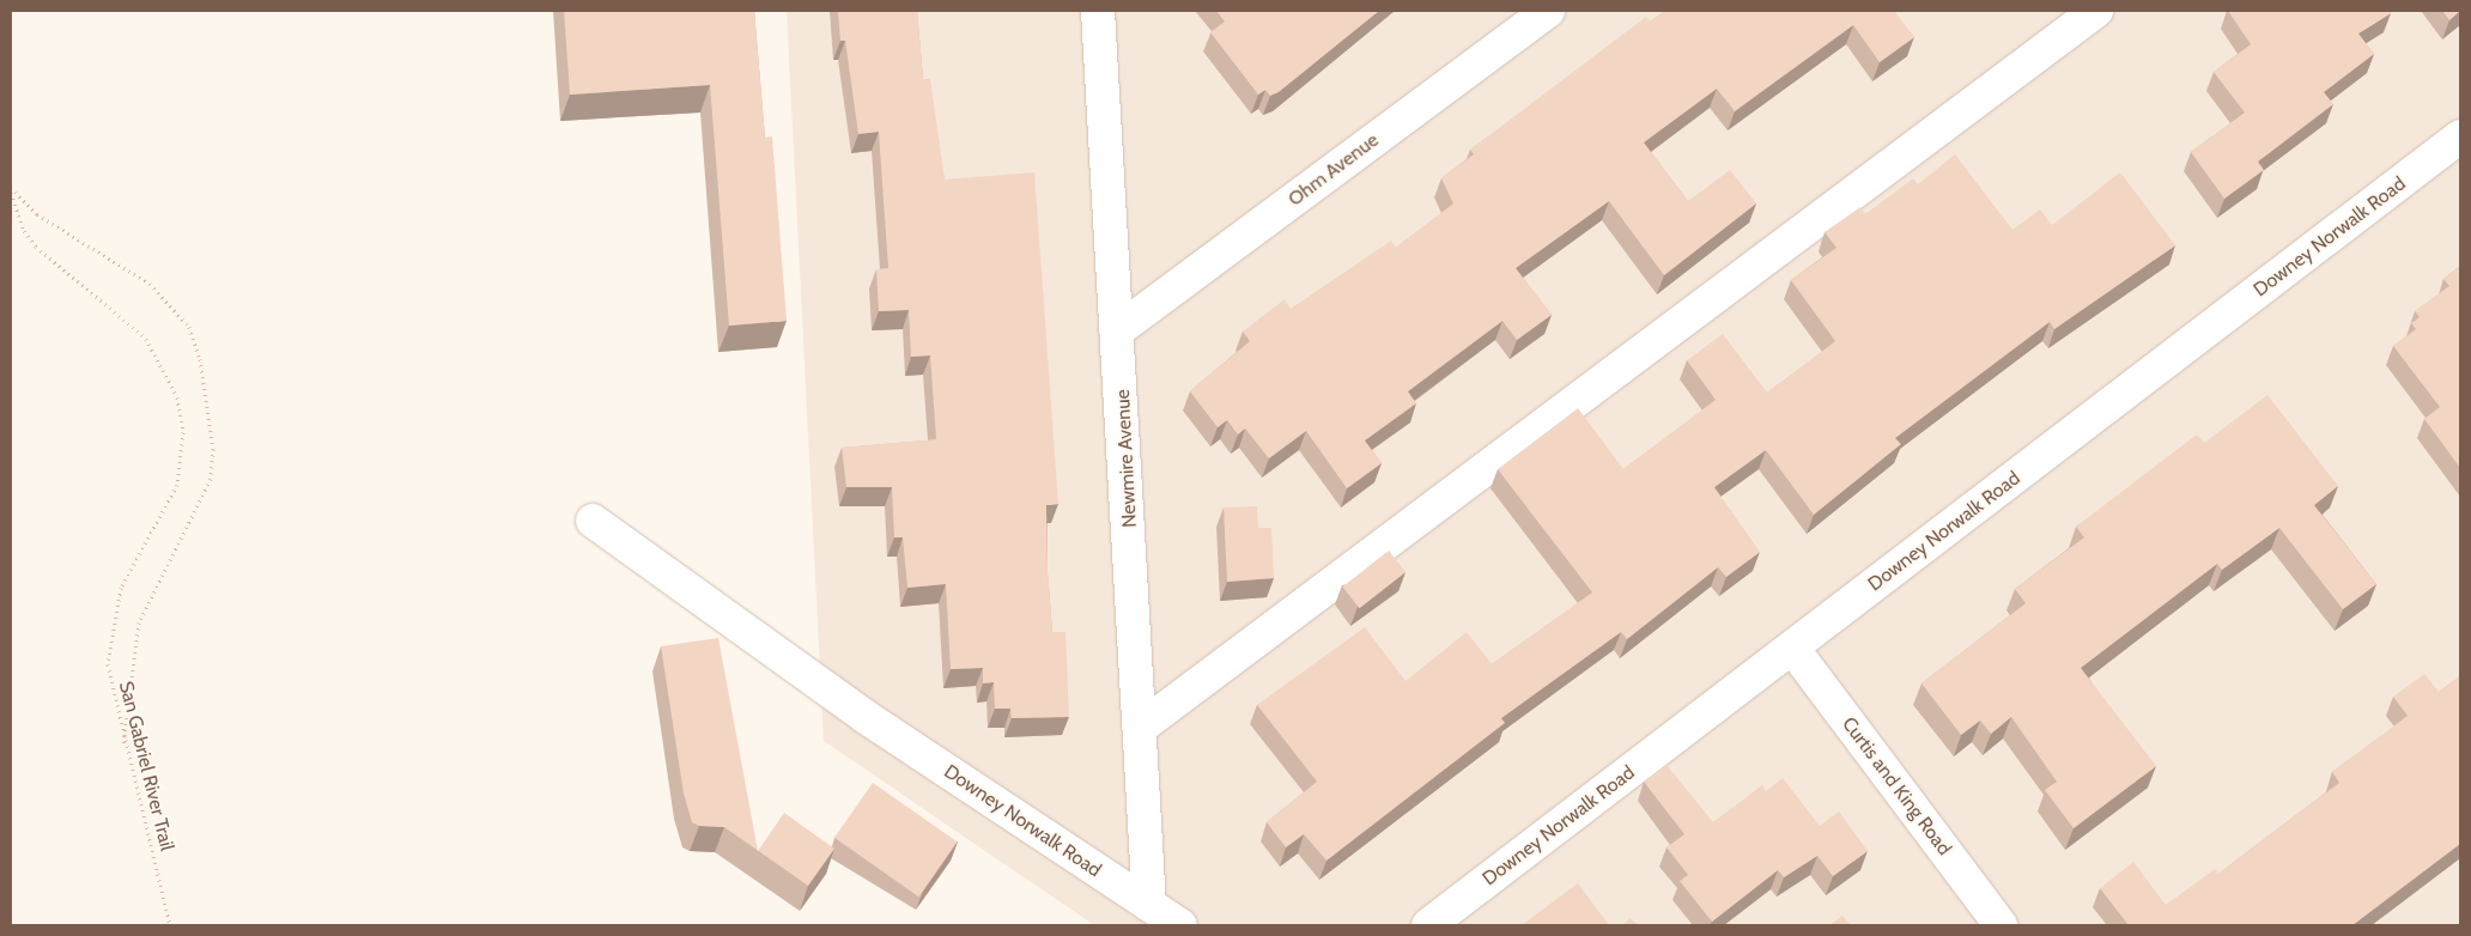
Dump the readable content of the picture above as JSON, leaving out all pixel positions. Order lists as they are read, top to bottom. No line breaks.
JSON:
{"streets":{"street":["Ohm Avenue","Downey Norwalk Road","Newmire Avenue","Curtis and King Road"],"path":["San Gabriel River Trail"]},"crossings":[["Ohm Avenue","Newmire Avenue"],["Downey Norwalk Road","Newmire Avenue"],["Downey Norwalk Road","Curtis and King Road"]]}
